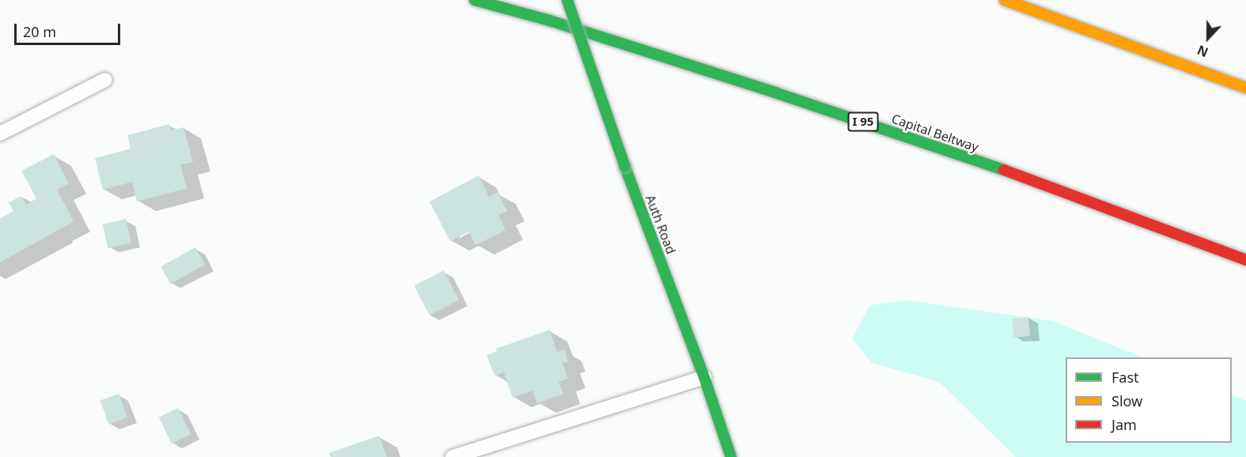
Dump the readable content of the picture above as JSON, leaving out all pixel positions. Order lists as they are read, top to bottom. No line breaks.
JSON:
{"streets":{"main road":["I 95","Capital Beltway","Auth Road"]},"legend":["Fast","Slow","Jam"],"scale_bar":"20 m","north":"bottom"}
